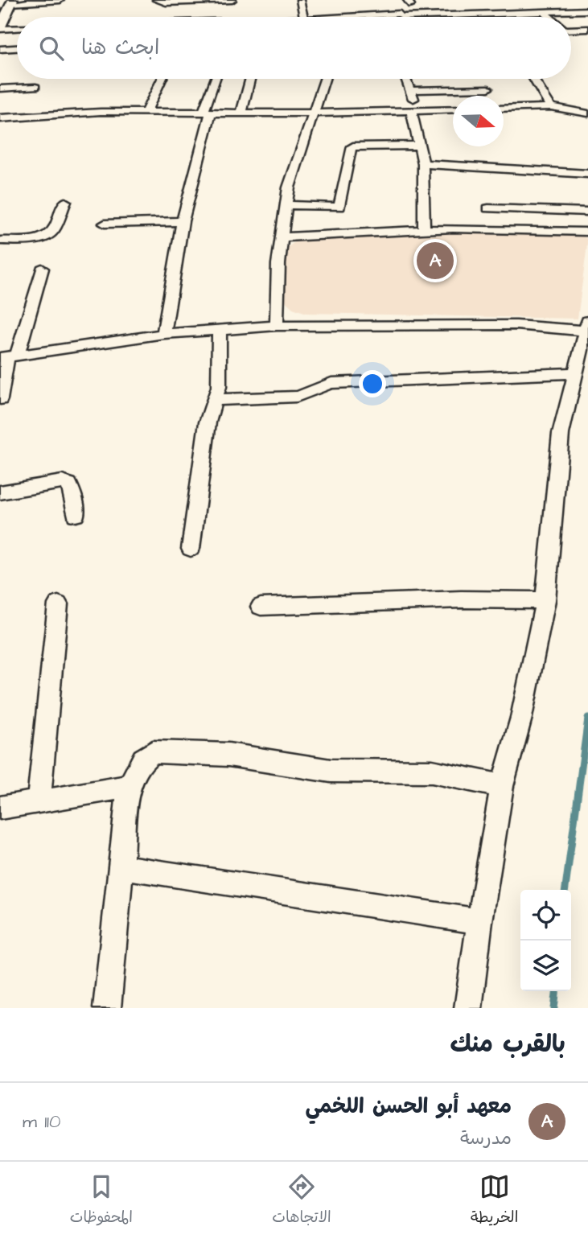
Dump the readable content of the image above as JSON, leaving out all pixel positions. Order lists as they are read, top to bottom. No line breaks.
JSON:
{"north":"right","page":{"search":"ابحث هنا","pins":"A","heading":"بالقرب منك","list":[{"mark":"A","name":"معهد أبو الحسن اللخمي","note":"مدرسة","value":"110 m"}],"nav":["الخريطة","الاتجاهات","المحفوظات"]}}
